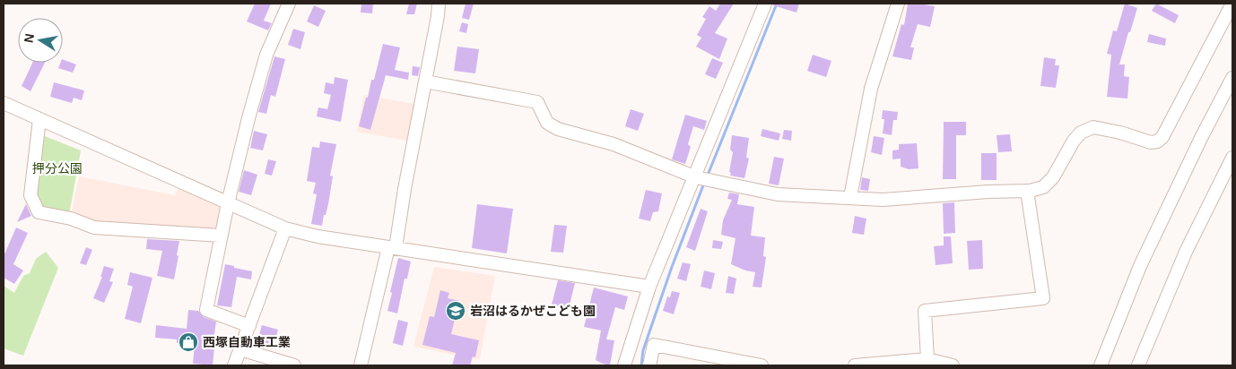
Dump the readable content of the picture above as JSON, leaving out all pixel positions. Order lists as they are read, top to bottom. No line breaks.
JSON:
{"parks":["押分公園"],"places":{"school or university":["岩沼はるかぜこども園"],"shop":["西塚自動車工業"]},"north":"left"}
